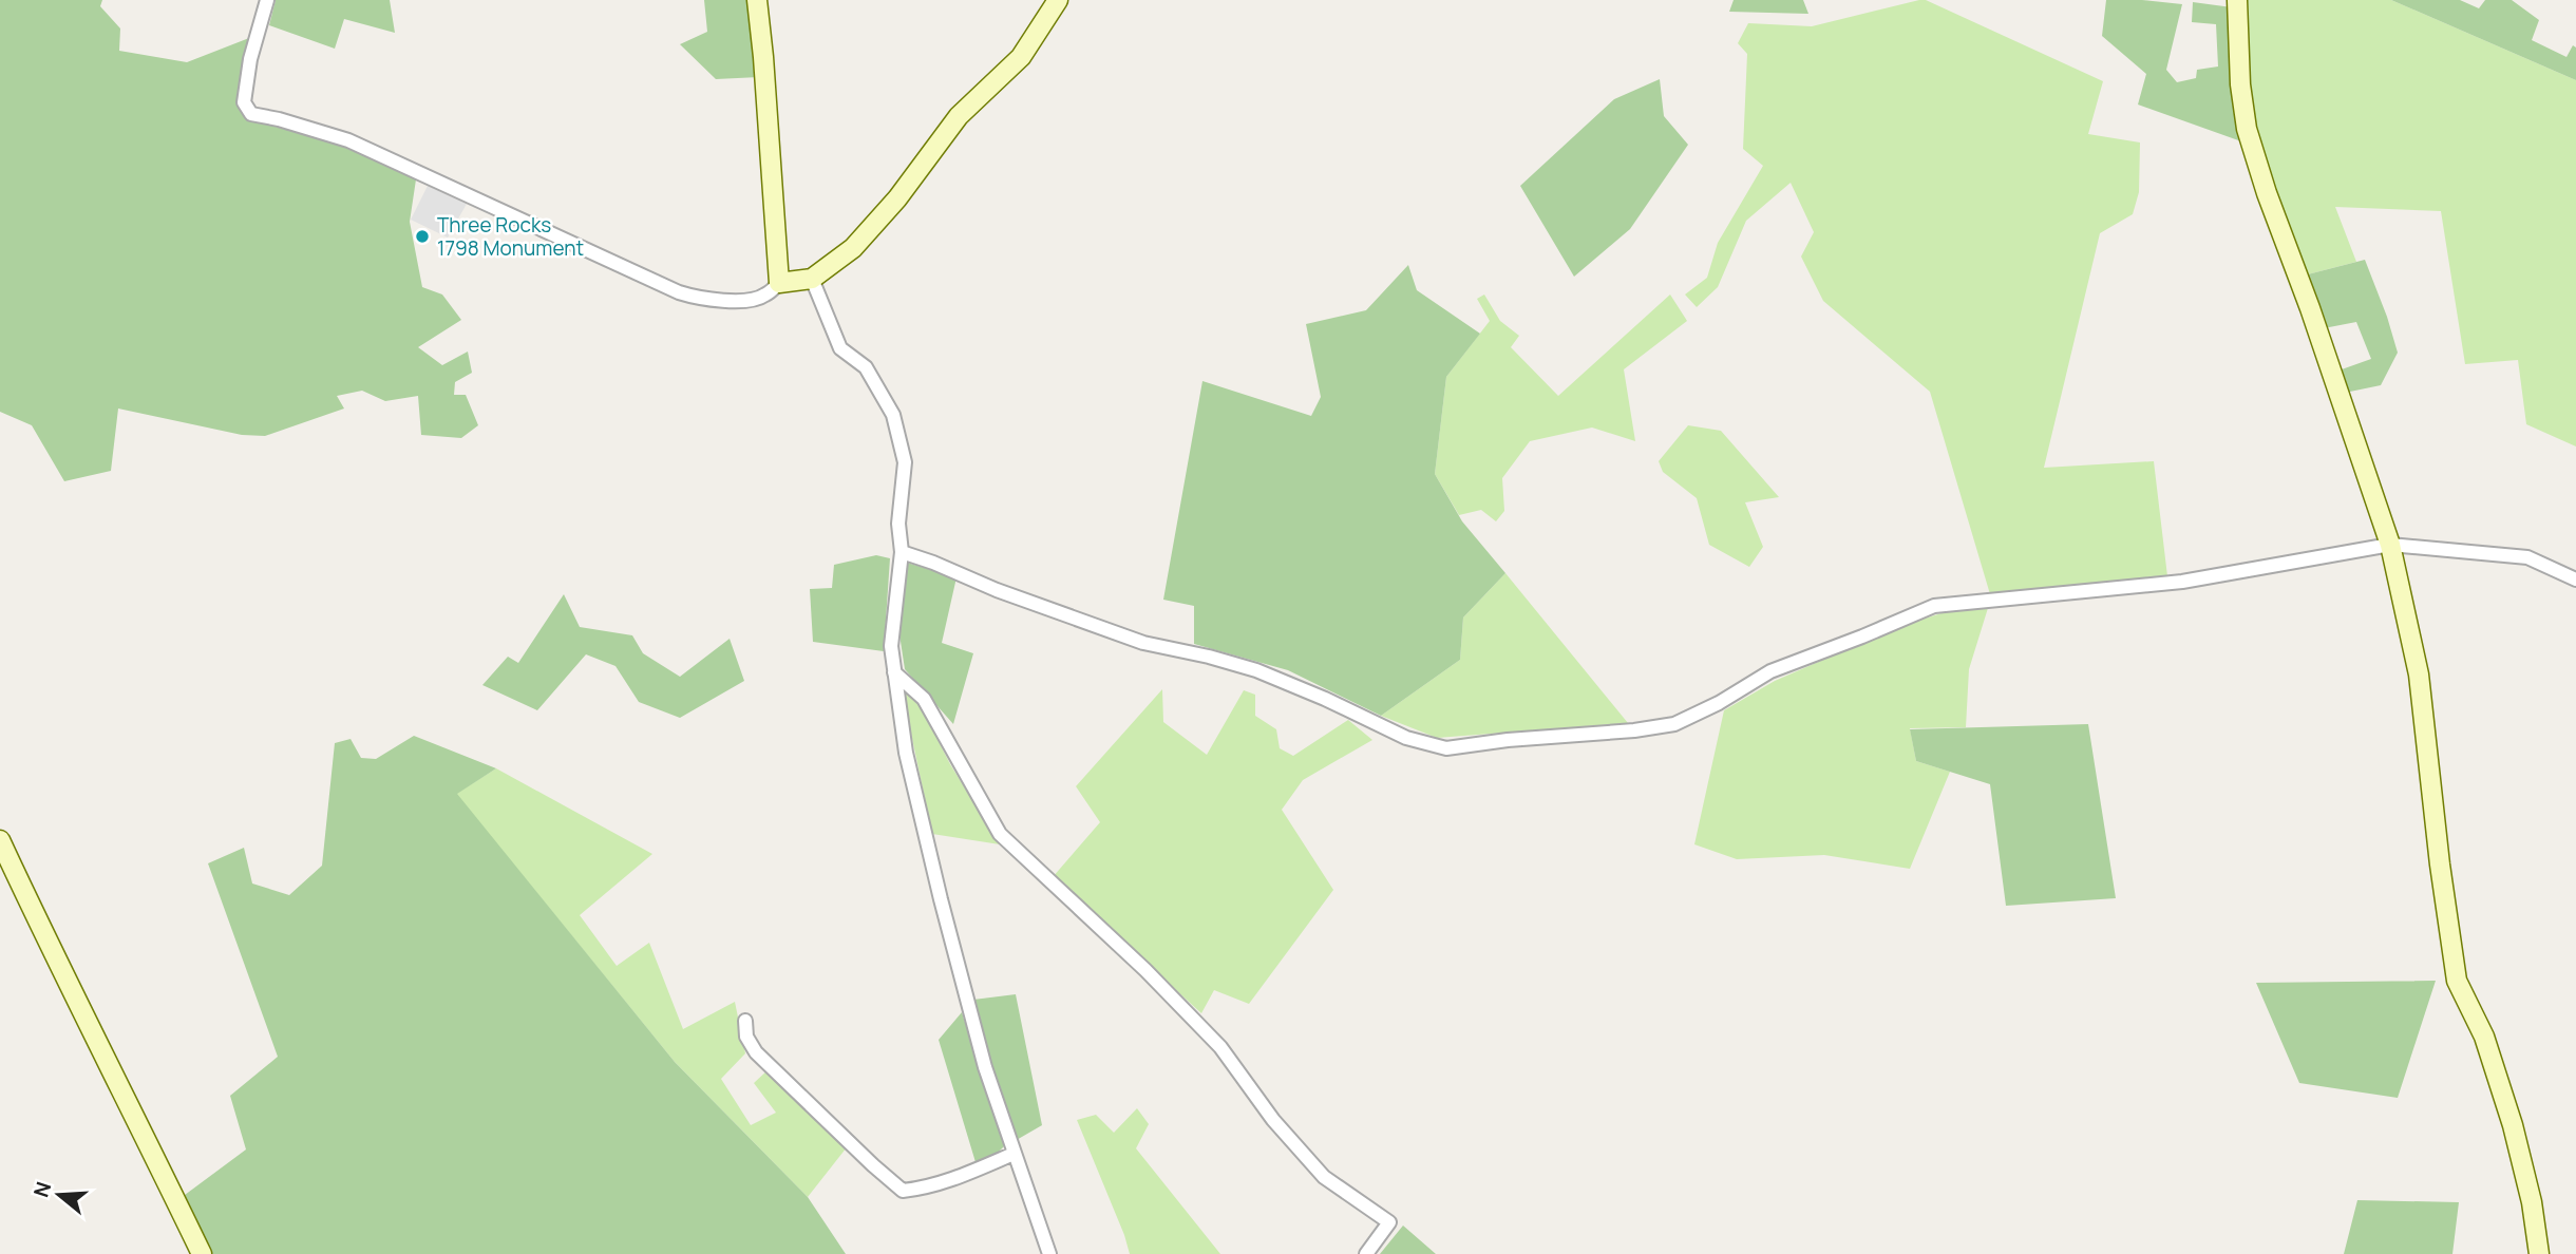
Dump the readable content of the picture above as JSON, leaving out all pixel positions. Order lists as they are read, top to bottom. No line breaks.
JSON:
{"places":["Three Rocks 1798 Monument"],"north":"left"}
